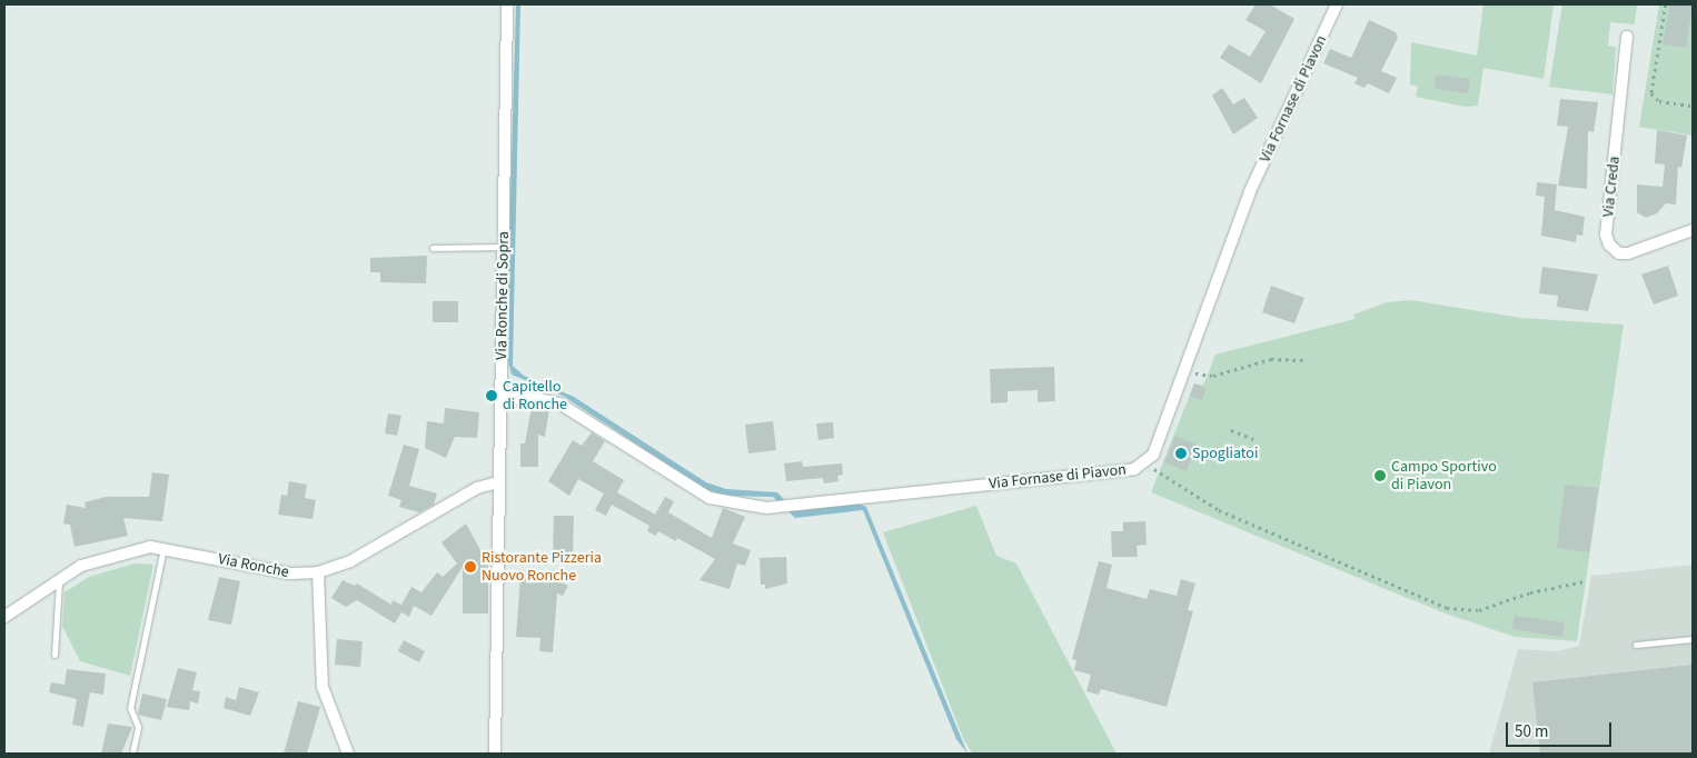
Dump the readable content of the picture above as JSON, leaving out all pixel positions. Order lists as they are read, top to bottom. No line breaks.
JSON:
{"streets":{"street":["Via Fornase di Piavon","Via Creda","Via Ronche di Sopra","Via Ronche"]},"crossings":[["Via Fornase di Piavon","Via Ronche di Sopra"],["Via Ronche di Sopra","Via Ronche"]],"places":["Capitello di Ronche","Spogliatoi","Campo Sportivo di Piavon","Ristorante Pizzeria Nuovo Ronche"],"scale_bar":"50 m"}
